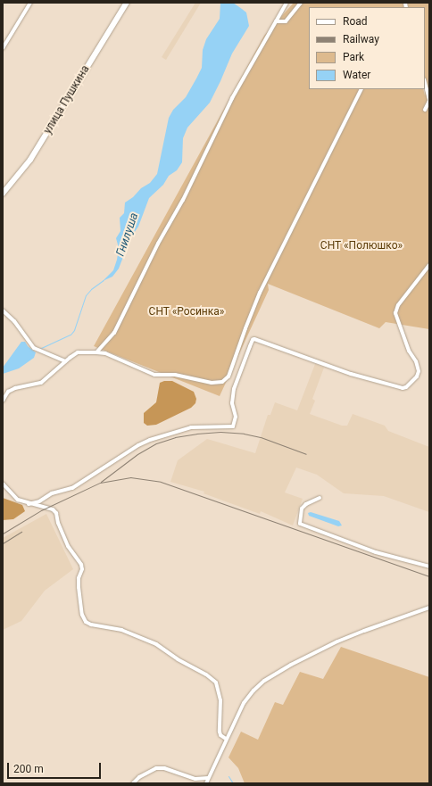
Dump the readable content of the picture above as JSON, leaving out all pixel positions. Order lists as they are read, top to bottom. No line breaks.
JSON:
{"streets":{"main road":["улица Пушкина"]},"water":["Гнилуша"],"parks":["СНТ «Полюшко»","СНТ «Росинка»"],"legend":["Road","Railway","Park","Water"],"scale_bar":"200 m"}
